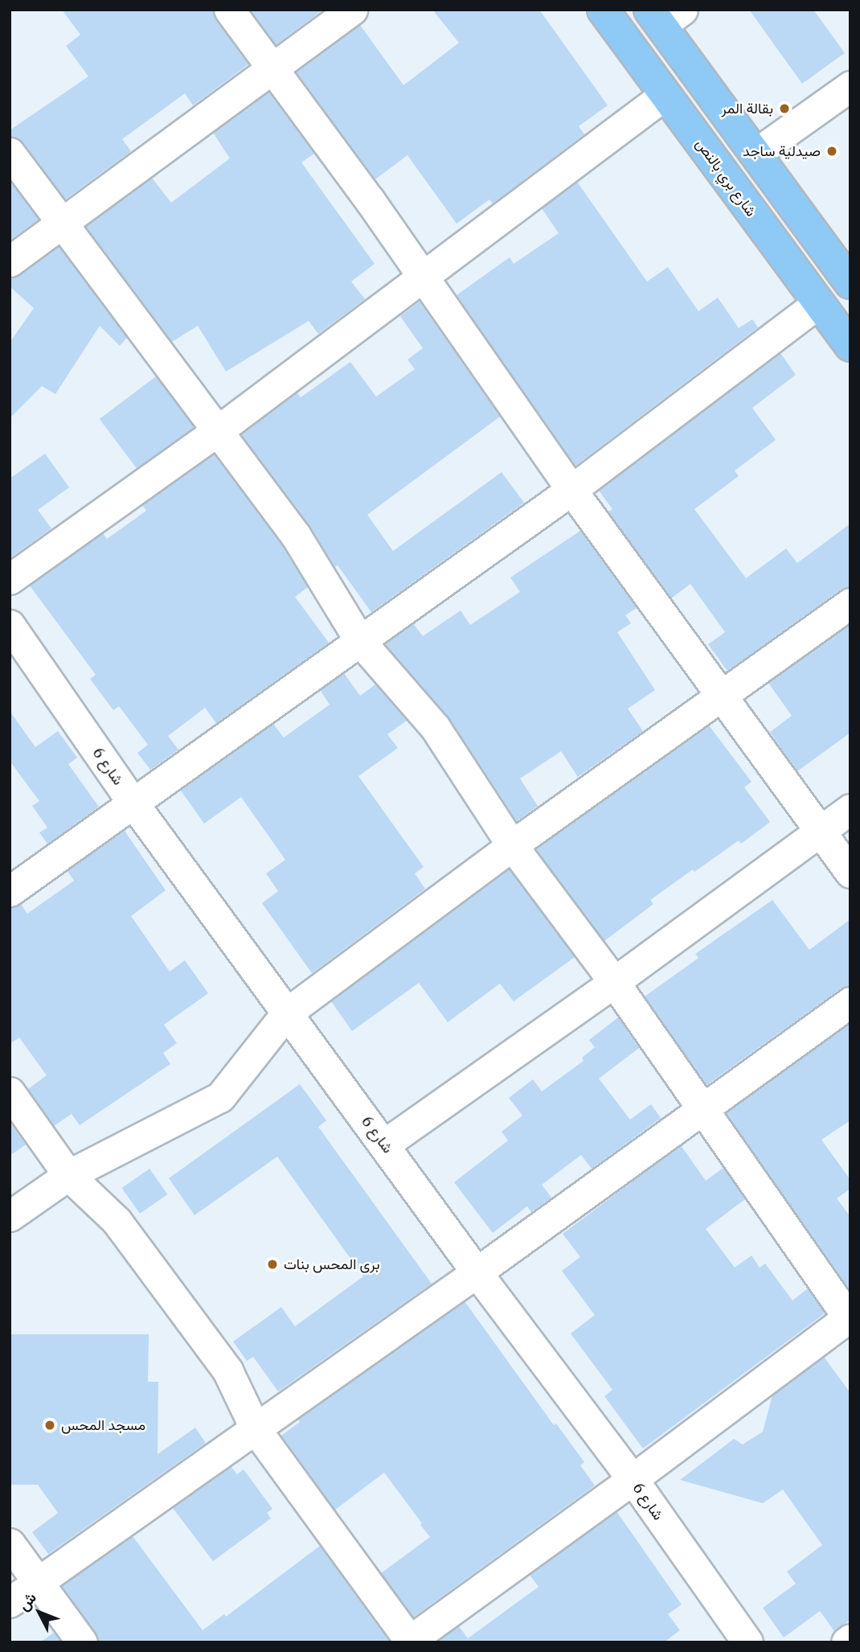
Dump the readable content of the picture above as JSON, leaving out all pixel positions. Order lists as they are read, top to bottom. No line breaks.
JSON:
{"streets":{"main road":["شارع بري بالنص"],"street":["شارع 6"]},"places":["بقالة المر","صيدلية ساجد","برى المحس بنات","مسجد المحس"],"north":"top left"}
